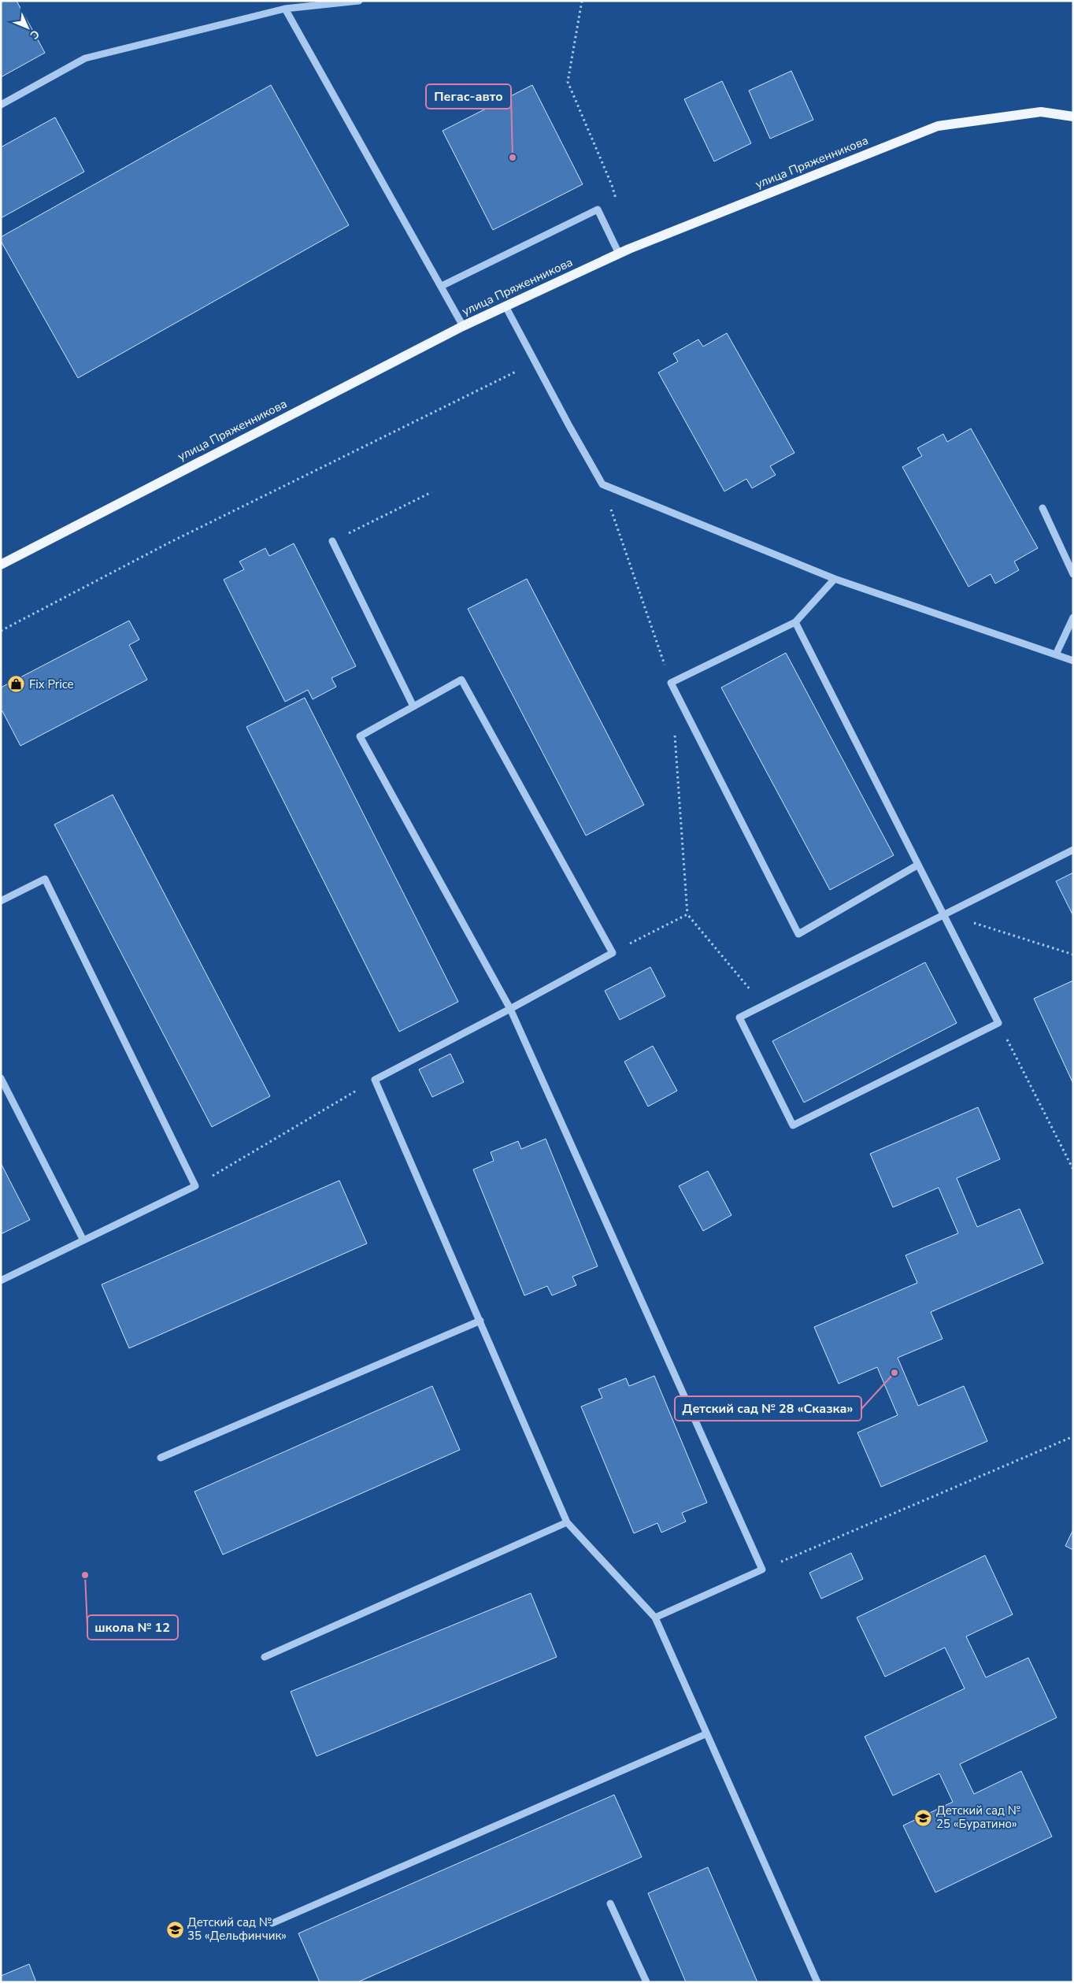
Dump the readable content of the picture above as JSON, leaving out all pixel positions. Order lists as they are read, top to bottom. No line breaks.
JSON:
{"streets":{"main road":["улица Пряженникова"]},"places":{"other":["Пегас-авто","Детский сад № 28 «Сказка»","школа № 12"],"shop":["Fix Price"],"school or university":["Детский сад № 25 «Буратино»","Детский сад № 35 «Дельфинчик»"]},"north":"bottom right"}
